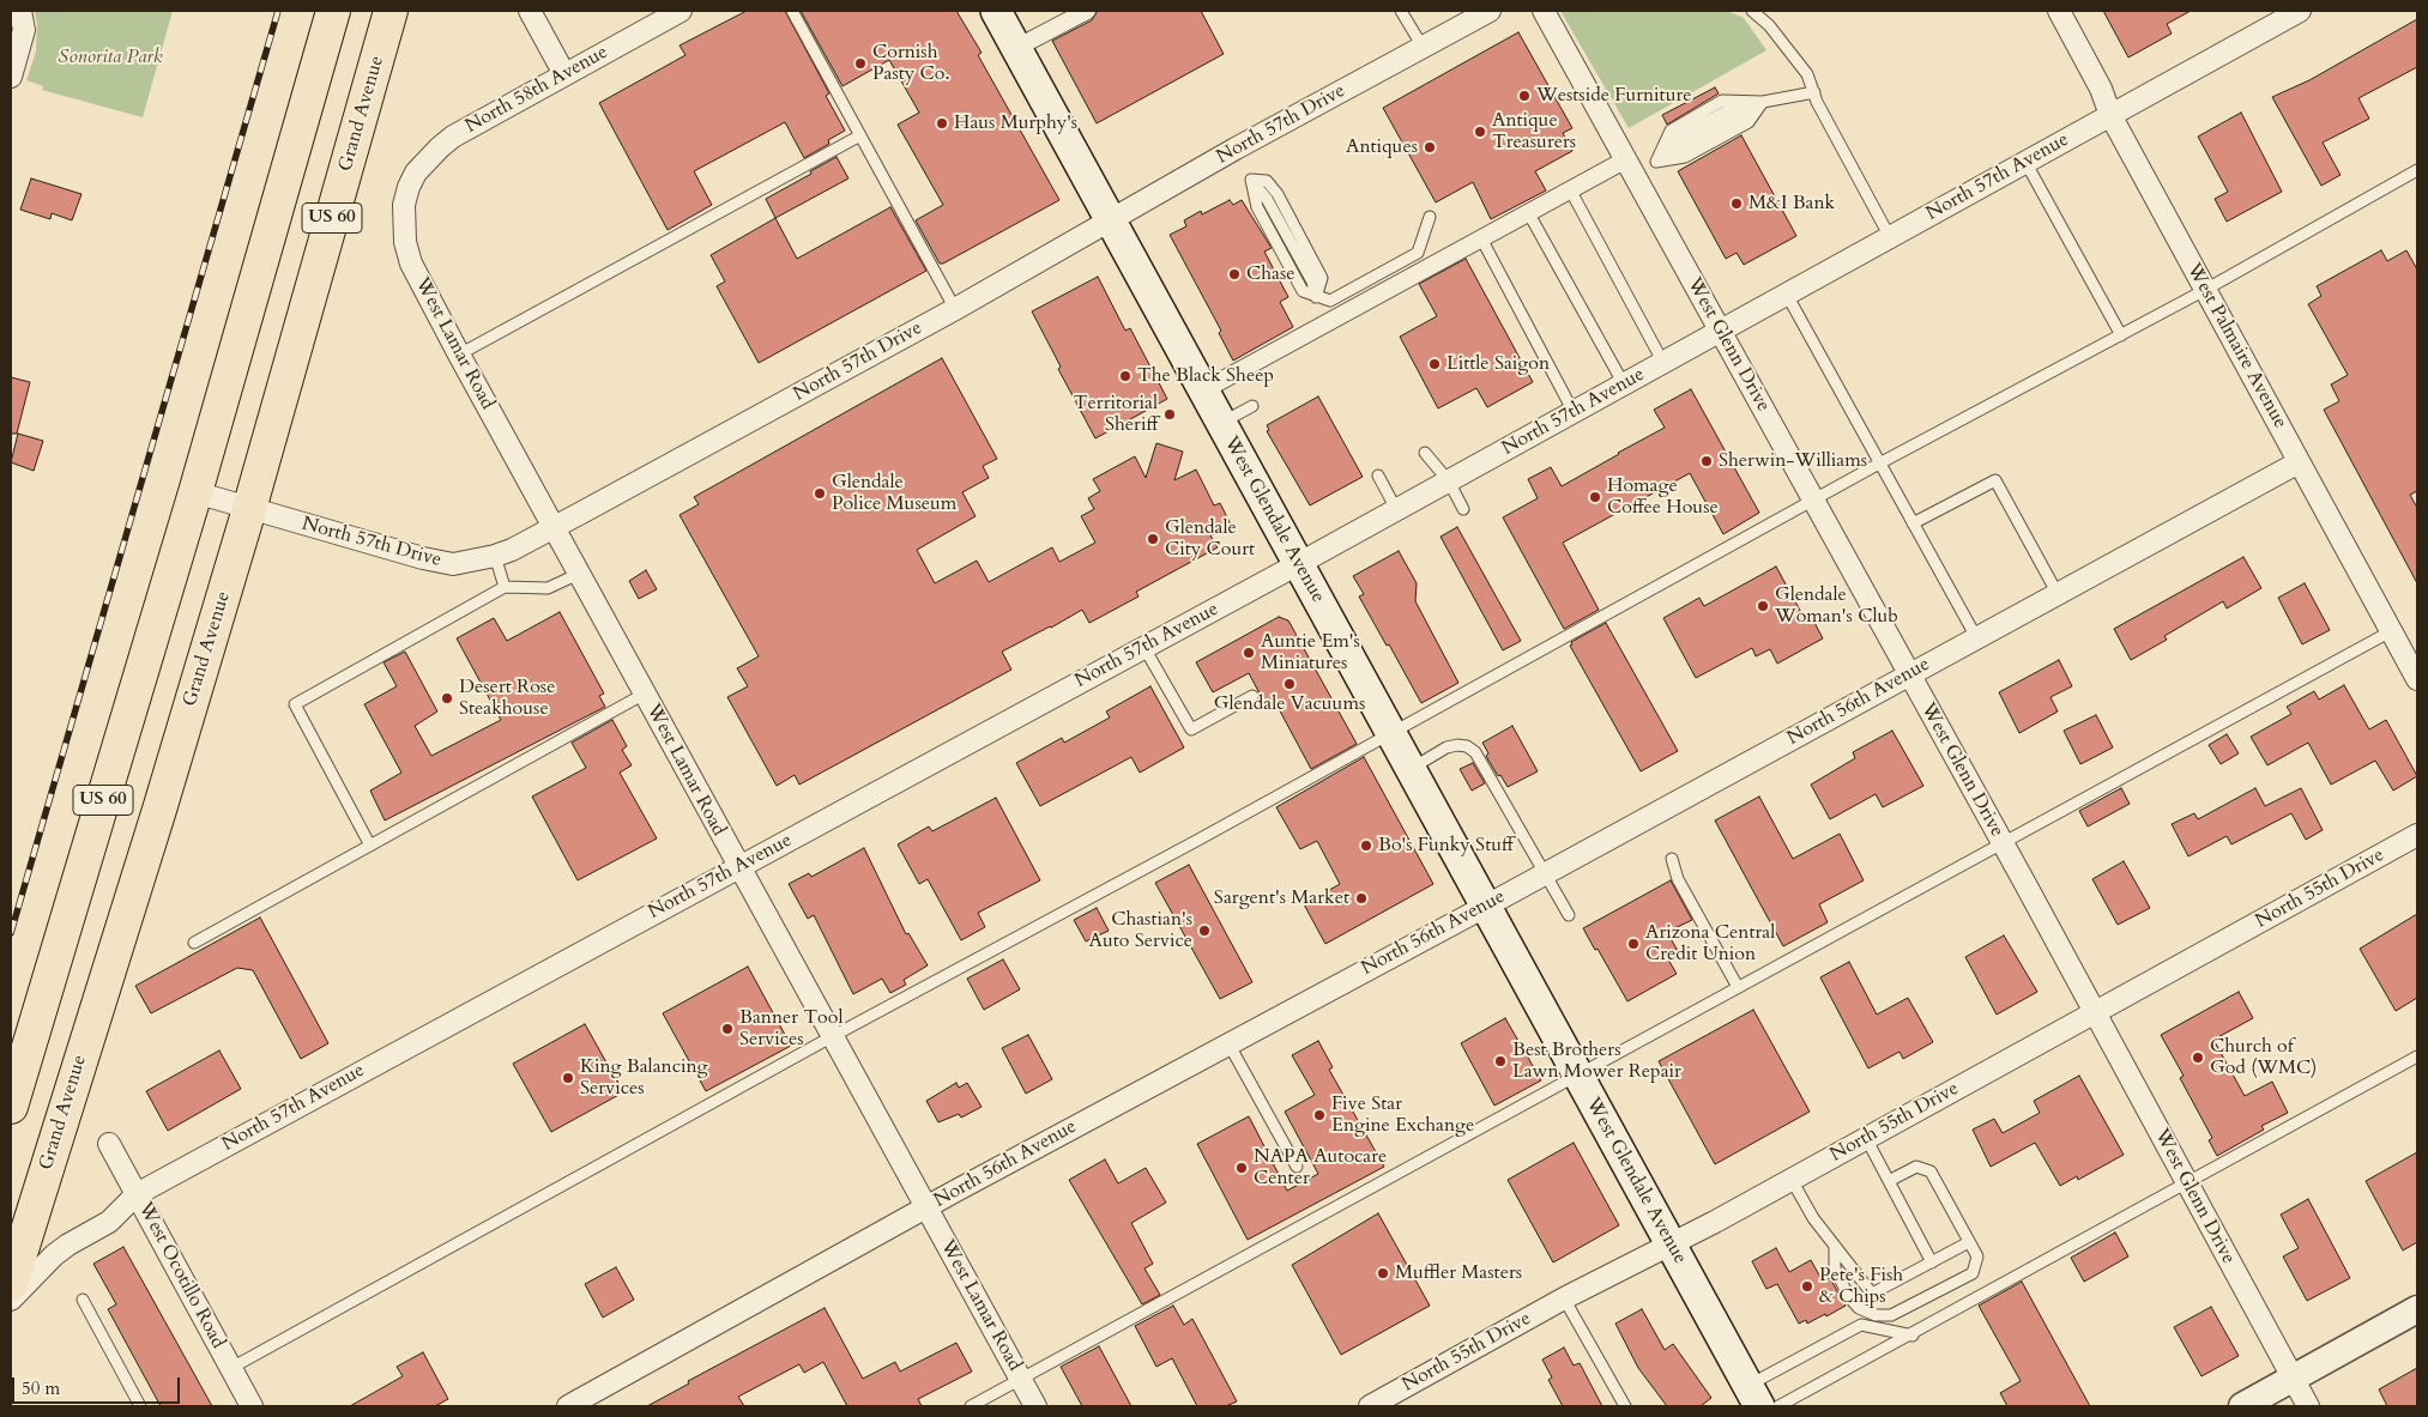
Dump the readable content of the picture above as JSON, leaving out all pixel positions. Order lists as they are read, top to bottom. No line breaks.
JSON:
{"streets":{"highway":["Grand Avenue","US 60"],"main road":["West Glendale Avenue"],"street":["North 58th Avenue","North 57th Drive","North 57th Avenue","West Lamar Road","West Glenn Drive","West Palmaire Avenue","North 56th Avenue","North 55th Drive","West Ocotillo Road"]},"crossings":[["North 58th Avenue","West Lamar Road"],["Grand Avenue","North 57th Drive"],["North 57th Drive","US 60"],["North 57th Drive","West Lamar Road"],["North 57th Drive","West Glendale Avenue"],["North 57th Avenue","West Lamar Road"],["North 57th Avenue","West Glenn Drive"],["North 57th Avenue","West Palmaire Avenue"],["North 57th Avenue","West Glendale Avenue"],["North 57th Avenue","West Ocotillo Road"],["West Lamar Road","North 56th Avenue"],["West Glenn Drive","North 56th Avenue"],["West Glenn Drive","North 55th Drive"],["West Palmaire Avenue","North 56th Avenue"],["West Glendale Avenue","North 56th Avenue"],["West Glendale Avenue","North 55th Drive"]],"parks":["Sonorita Park"],"places":["Cornish Pasty Co.","Westside Furniture","Haus Murphy's","Antique Treasurers","Antiques","M&I Bank","Chase","Little Saigon","The Black Sheep","Territorial Sheriff","Sherwin-Williams","Glendale Police Museum","Homage Coffee House","Glendale City Court","Glendale Woman's Club","Auntie Em's Miniatures","Glendale Vacuums","Desert Rose Steakhouse","Bo's Funky Stuff","Sargent's Market","Chastian's Auto Service","Arizona Central Credit Union","Banner Tool Services","Church of God (WMC)","Best Brothers Lawn Mower Repair","King Balancing Services","Five Star Engine Exchange","NAPA Autocare Center","Muffler Masters","Pete's Fish & Chips"],"scale_bar":"50 m"}
